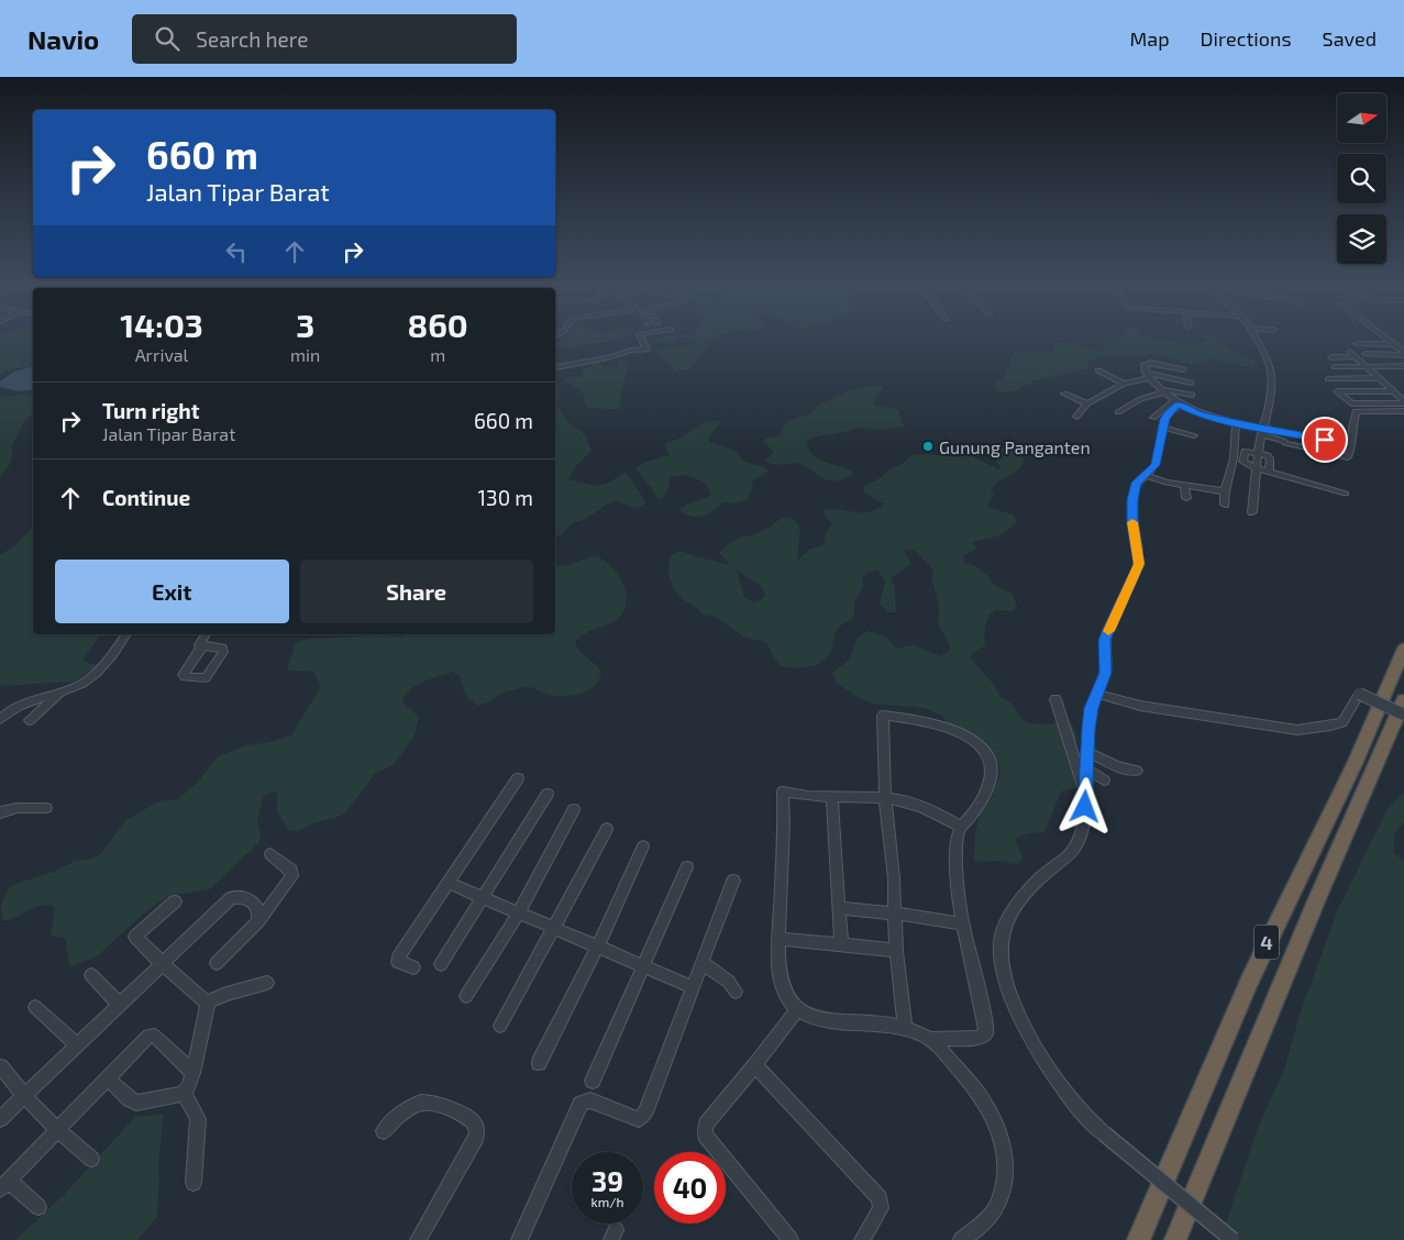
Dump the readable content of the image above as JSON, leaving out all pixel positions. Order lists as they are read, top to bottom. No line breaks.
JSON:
{"streets":{"highway":["4"]},"places":["Gunung Panganten"],"north":"right","page":{"header":"Navio","search":"Search here","nav":["Map","Directions","Saved"],"turn":["660 m","Jalan Tipar Barat"],"eta":["14:03","Arrival","3","min","860","m"],"list":[{"name":"Turn right","note":"Jalan Tipar Barat","value":"660 m"},{"name":"Continue","value":"130 m"}],"buttons":["Exit","Share"],"speed":"39 km/h","limit":"40"}}
